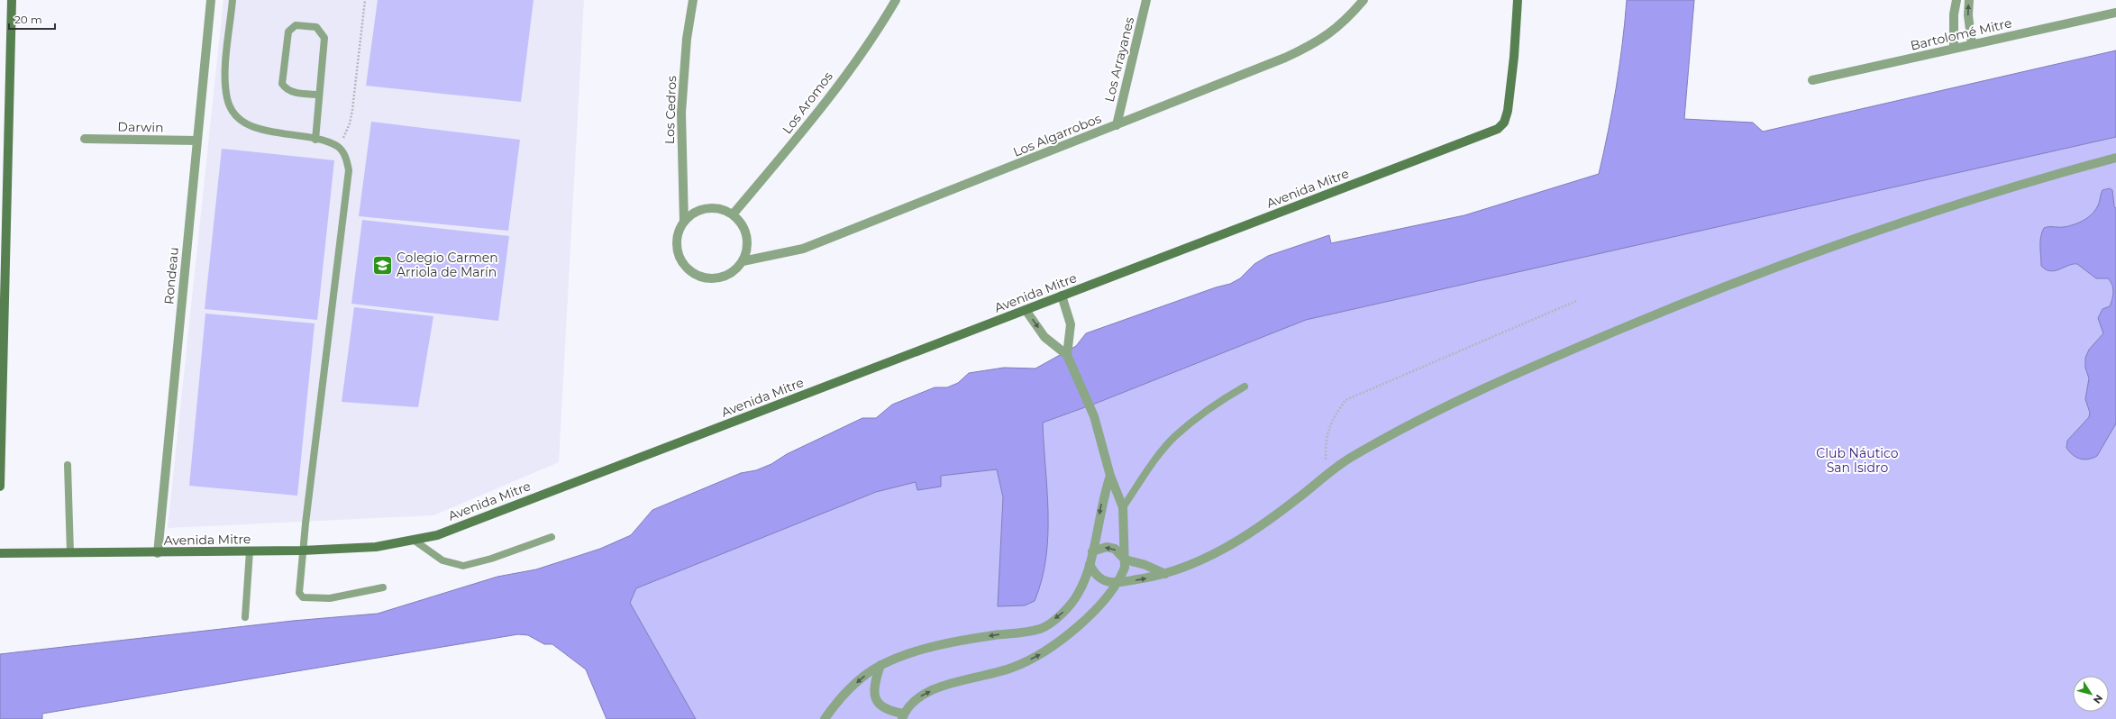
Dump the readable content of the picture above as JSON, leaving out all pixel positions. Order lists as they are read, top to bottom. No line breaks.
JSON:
{"streets":{"street":["Bartolomé Mitre","Los Arrayanes","Los Aromos","Los Cedros","Darwin","Los Algarrobos","Avenida Mitre","Rondeau"]},"crossings":[["Los Arrayanes","Los Algarrobos"],["Los Aromos","Los Cedros"],["Los Aromos","Los Algarrobos"],["Los Cedros","Los Algarrobos"],["Darwin","Rondeau"],["Avenida Mitre","Rondeau"]],"parks":["Club Náutico San Isidro"],"places":{"school or university":["Colegio Carmen Arriola de Marín"]},"scale_bar":"20 m","north":"bottom right"}
